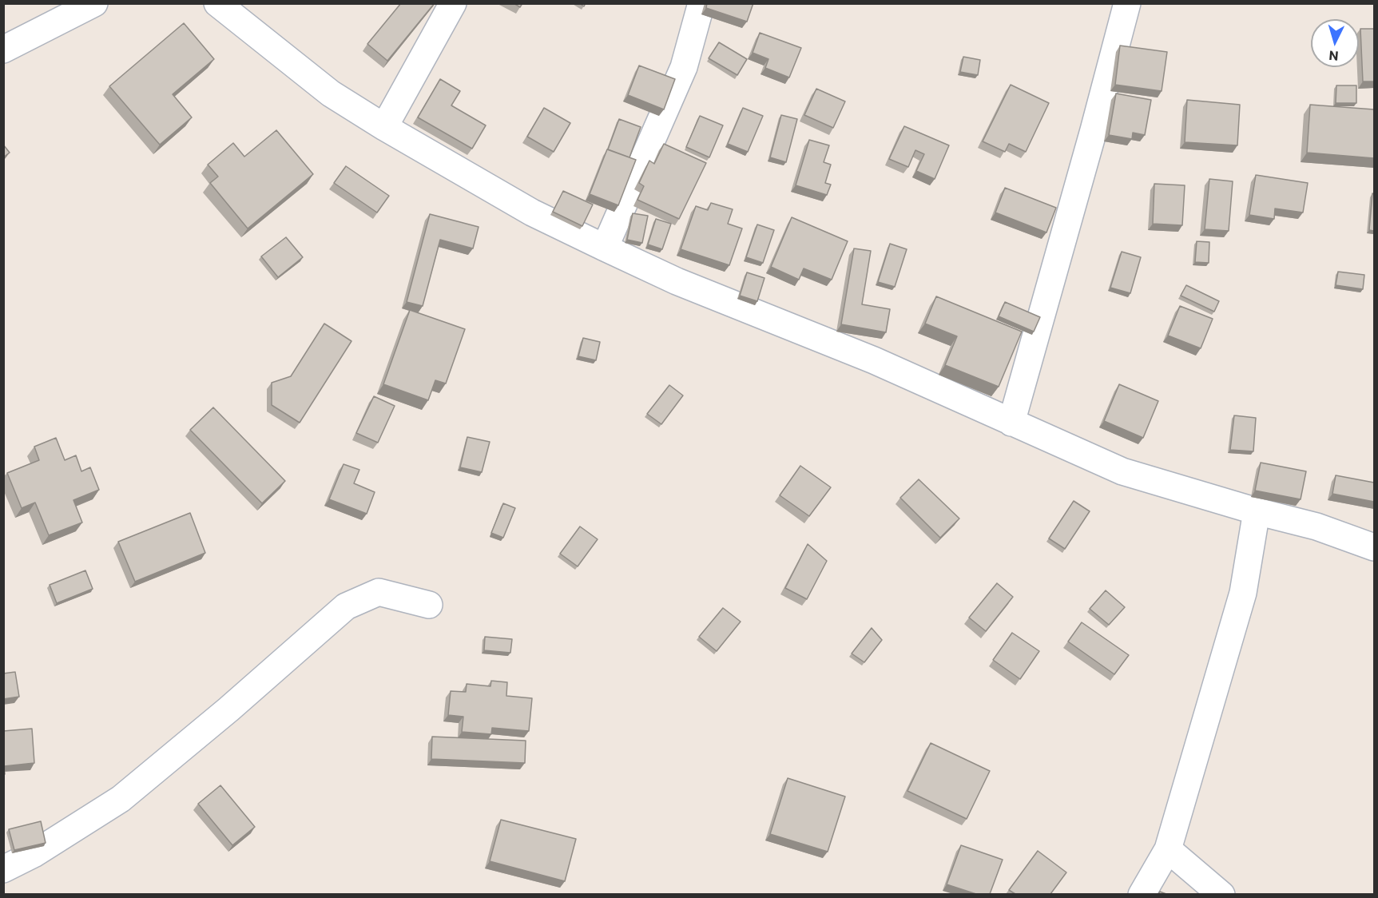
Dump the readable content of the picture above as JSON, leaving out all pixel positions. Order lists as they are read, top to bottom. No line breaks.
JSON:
{"north":"bottom"}
